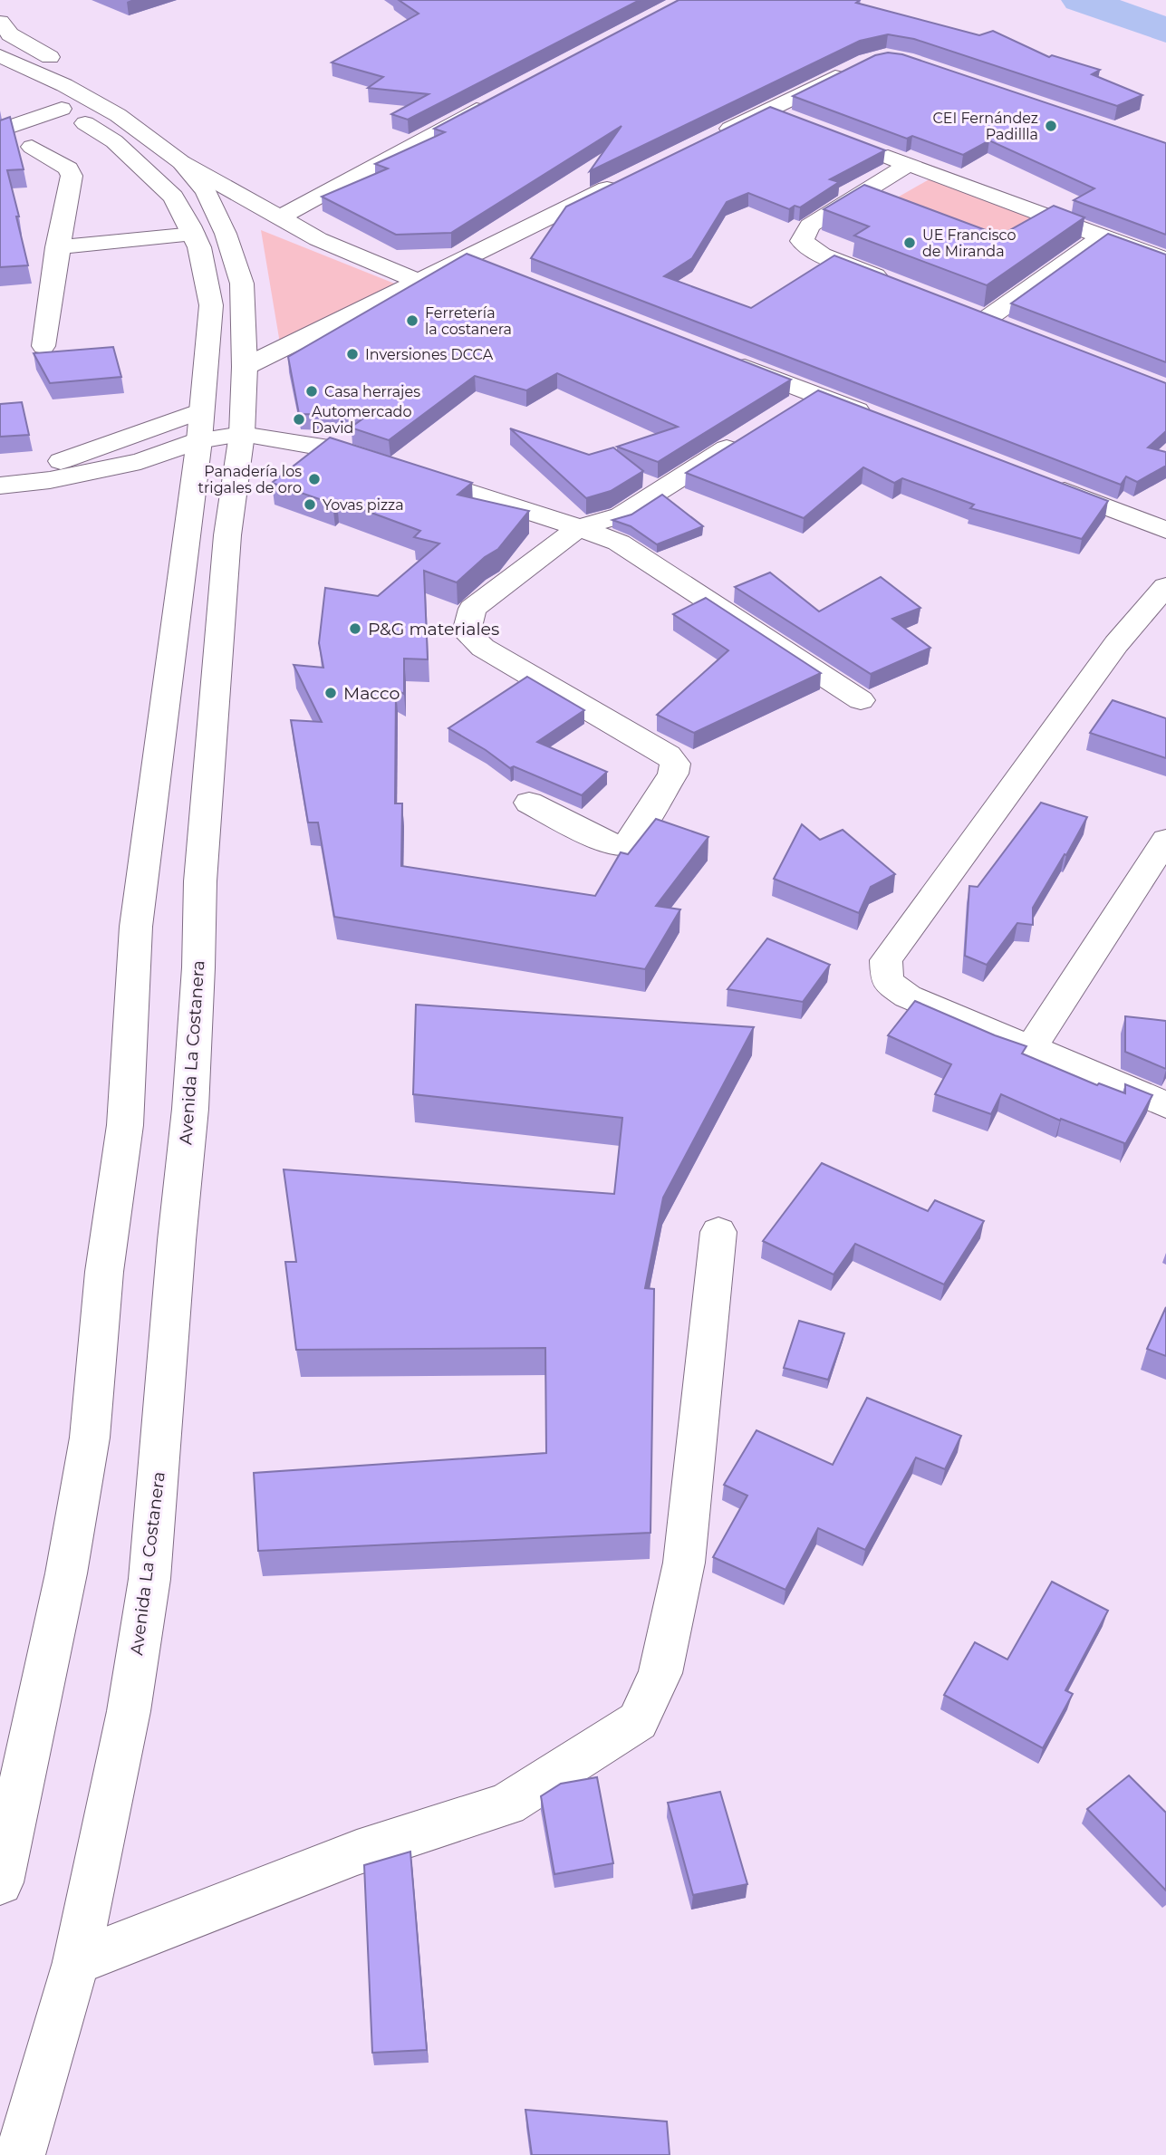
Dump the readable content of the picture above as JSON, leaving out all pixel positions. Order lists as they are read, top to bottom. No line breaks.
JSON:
{"streets":{"street":["Avenida La Costanera"]},"places":["CEI Fernández Padillla","UE Francisco de Miranda","Ferretería la costanera","Inversiones DCCA","Casa herrajes","Automercado David","Panadería los trigales de oro","Yovas pizza","P&G materiales","Macco"]}
